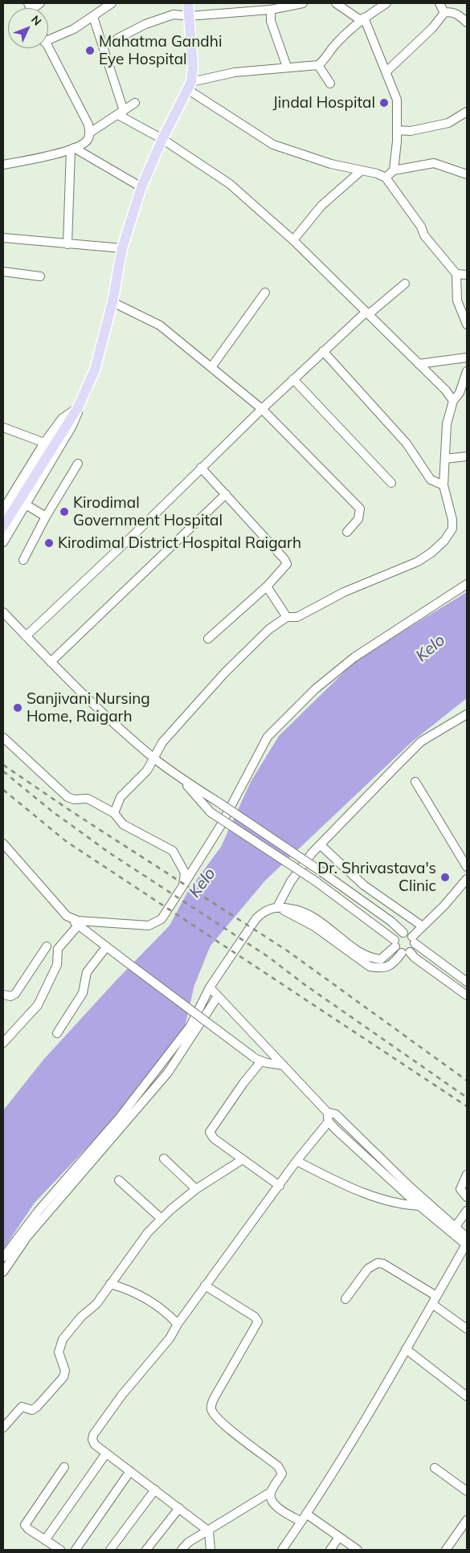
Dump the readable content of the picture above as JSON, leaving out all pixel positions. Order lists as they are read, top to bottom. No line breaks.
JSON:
{"water":["Kelo"],"places":["Mahatma Gandhi Eye Hospital","Jindal Hospital","Kirodimal Government Hospital","Kirodimal District Hospital Raigarh","Sanjivani Nursing Home, Raigarh","Dr. Shrivastava's Clinic"],"north":"top right"}
